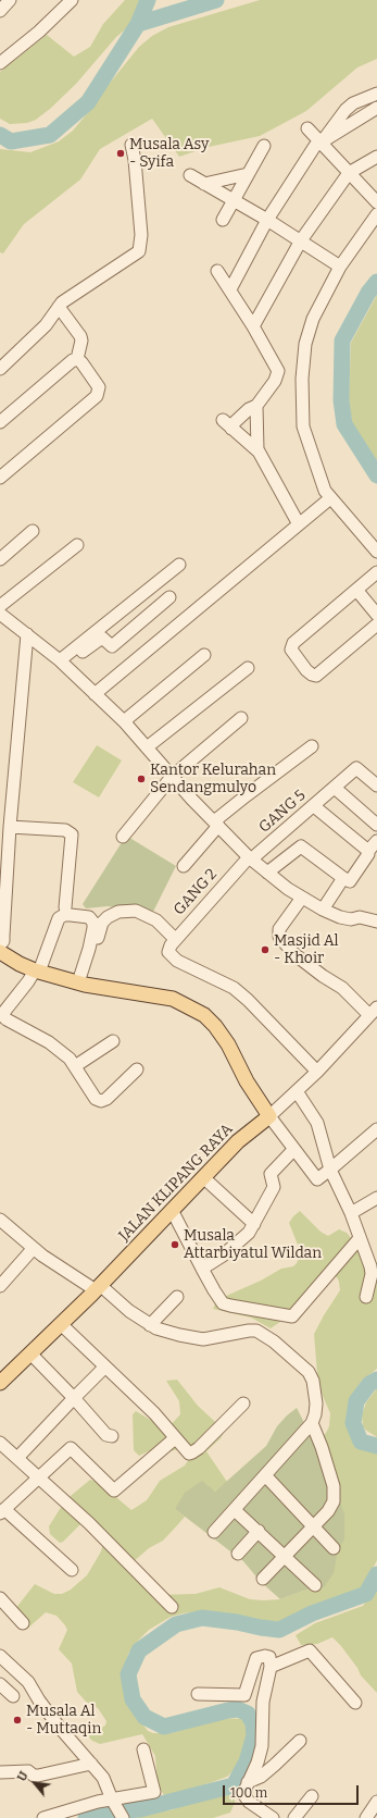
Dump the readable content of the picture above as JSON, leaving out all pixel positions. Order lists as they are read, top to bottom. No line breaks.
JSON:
{"streets":{"main road":["JALAN KLIPANG RAYA"],"street":["GANG 5","GANG 2"]},"crossings":[["GANG 5","GANG 2"],["GANG 2","JALAN KLIPANG RAYA"]],"places":["Musala Asy - Syifa","Kantor Kelurahan Sendangmulyo","Masjid Al - Khoir","Musala Attarbiyatul Wildan","Musala Al - Muttaqin"],"scale_bar":"100 m","north":"top left"}
